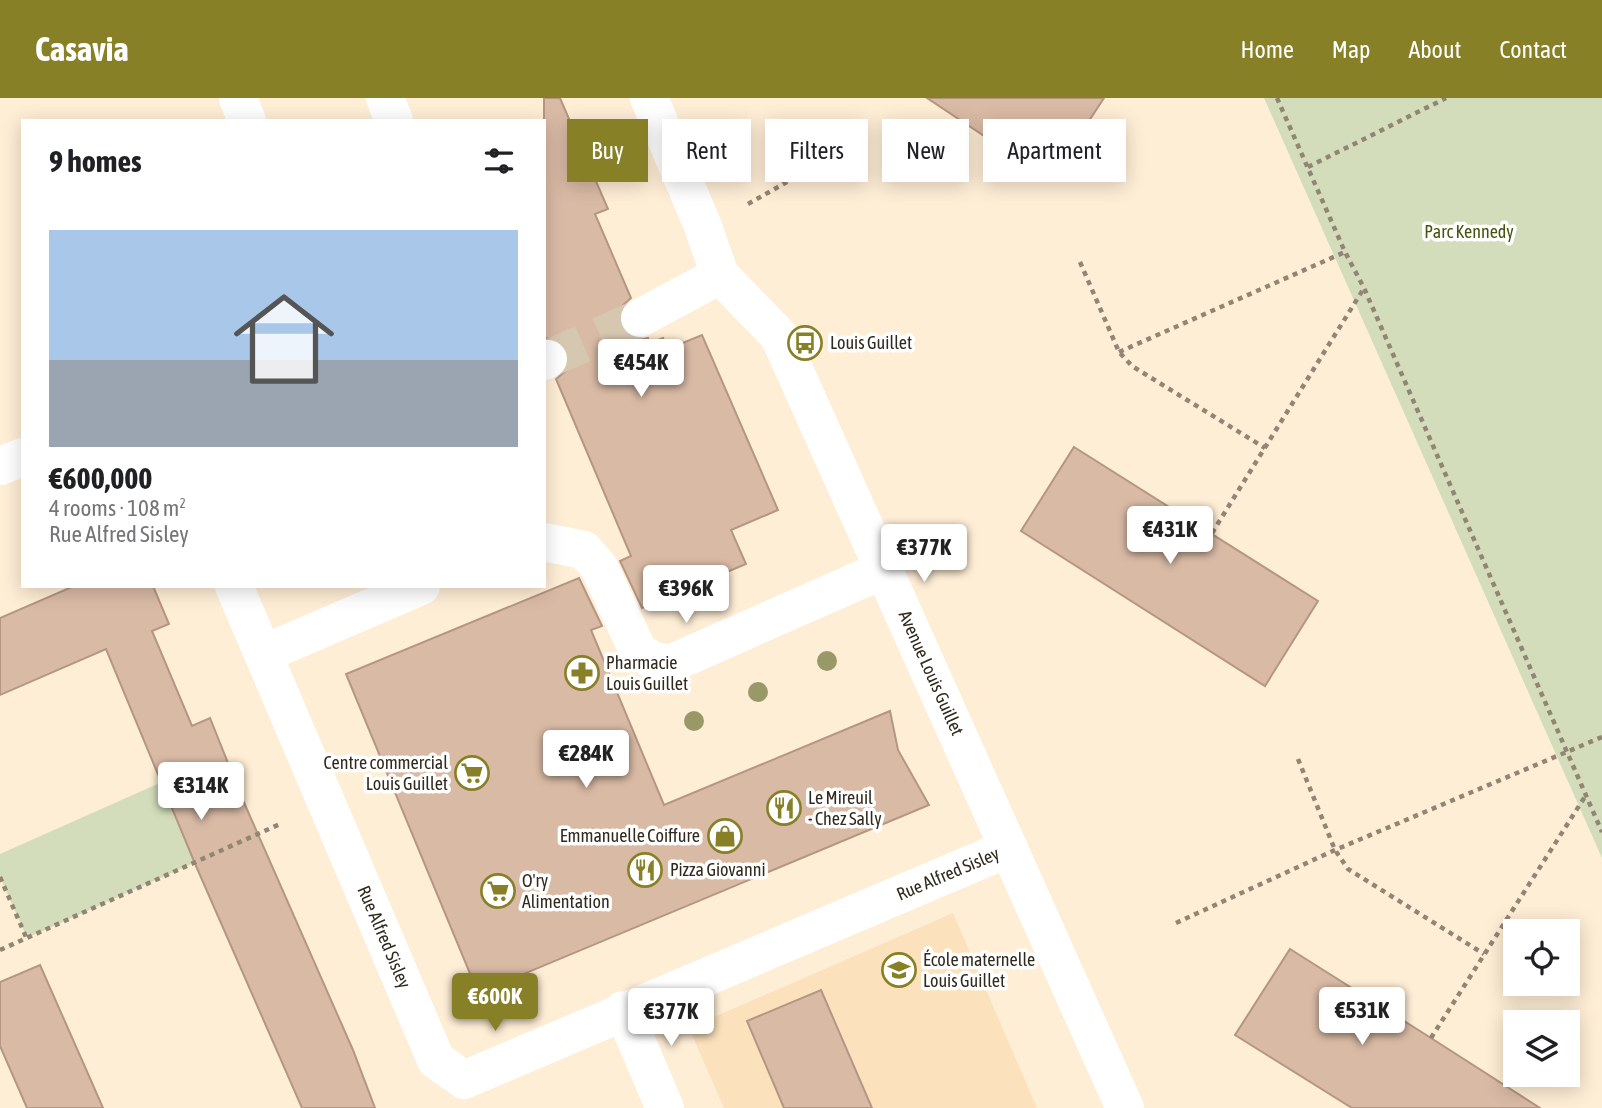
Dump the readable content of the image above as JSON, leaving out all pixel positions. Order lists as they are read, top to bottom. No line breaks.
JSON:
{"streets":{"street":["Avenue Louis Guillet","Rue Alfred Sisley"]},"crossings":[["Avenue Louis Guillet","Rue Alfred Sisley"]],"parks":["Parc Kennedy"],"places":{"bus stop":["Louis Guillet"],"pharmacy":["Pharmacie Louis Guillet"],"supermarket":["Centre commercial Louis Guillet","O'ry Alimentation"],"restaurant":["Le Mireuil - Chez Sally","Pizza Giovanni"],"shop":["Emmanuelle Coiffure"],"school or university":["École maternelle Louis Guillet"]},"page":{"header":"Casavia","nav":["Home","Map","About","Contact"],"chip":["Buy","Rent","Filters","New","Apartment"],"heading":"9 homes","list":[{"name":"€600,000","note":"4 rooms · 108 m² · Rue Alfred Sisley"}],"price":["€454K","€431K","€377K","€396K","€284K","€314K","€600K","€531K","€377K"]}}
